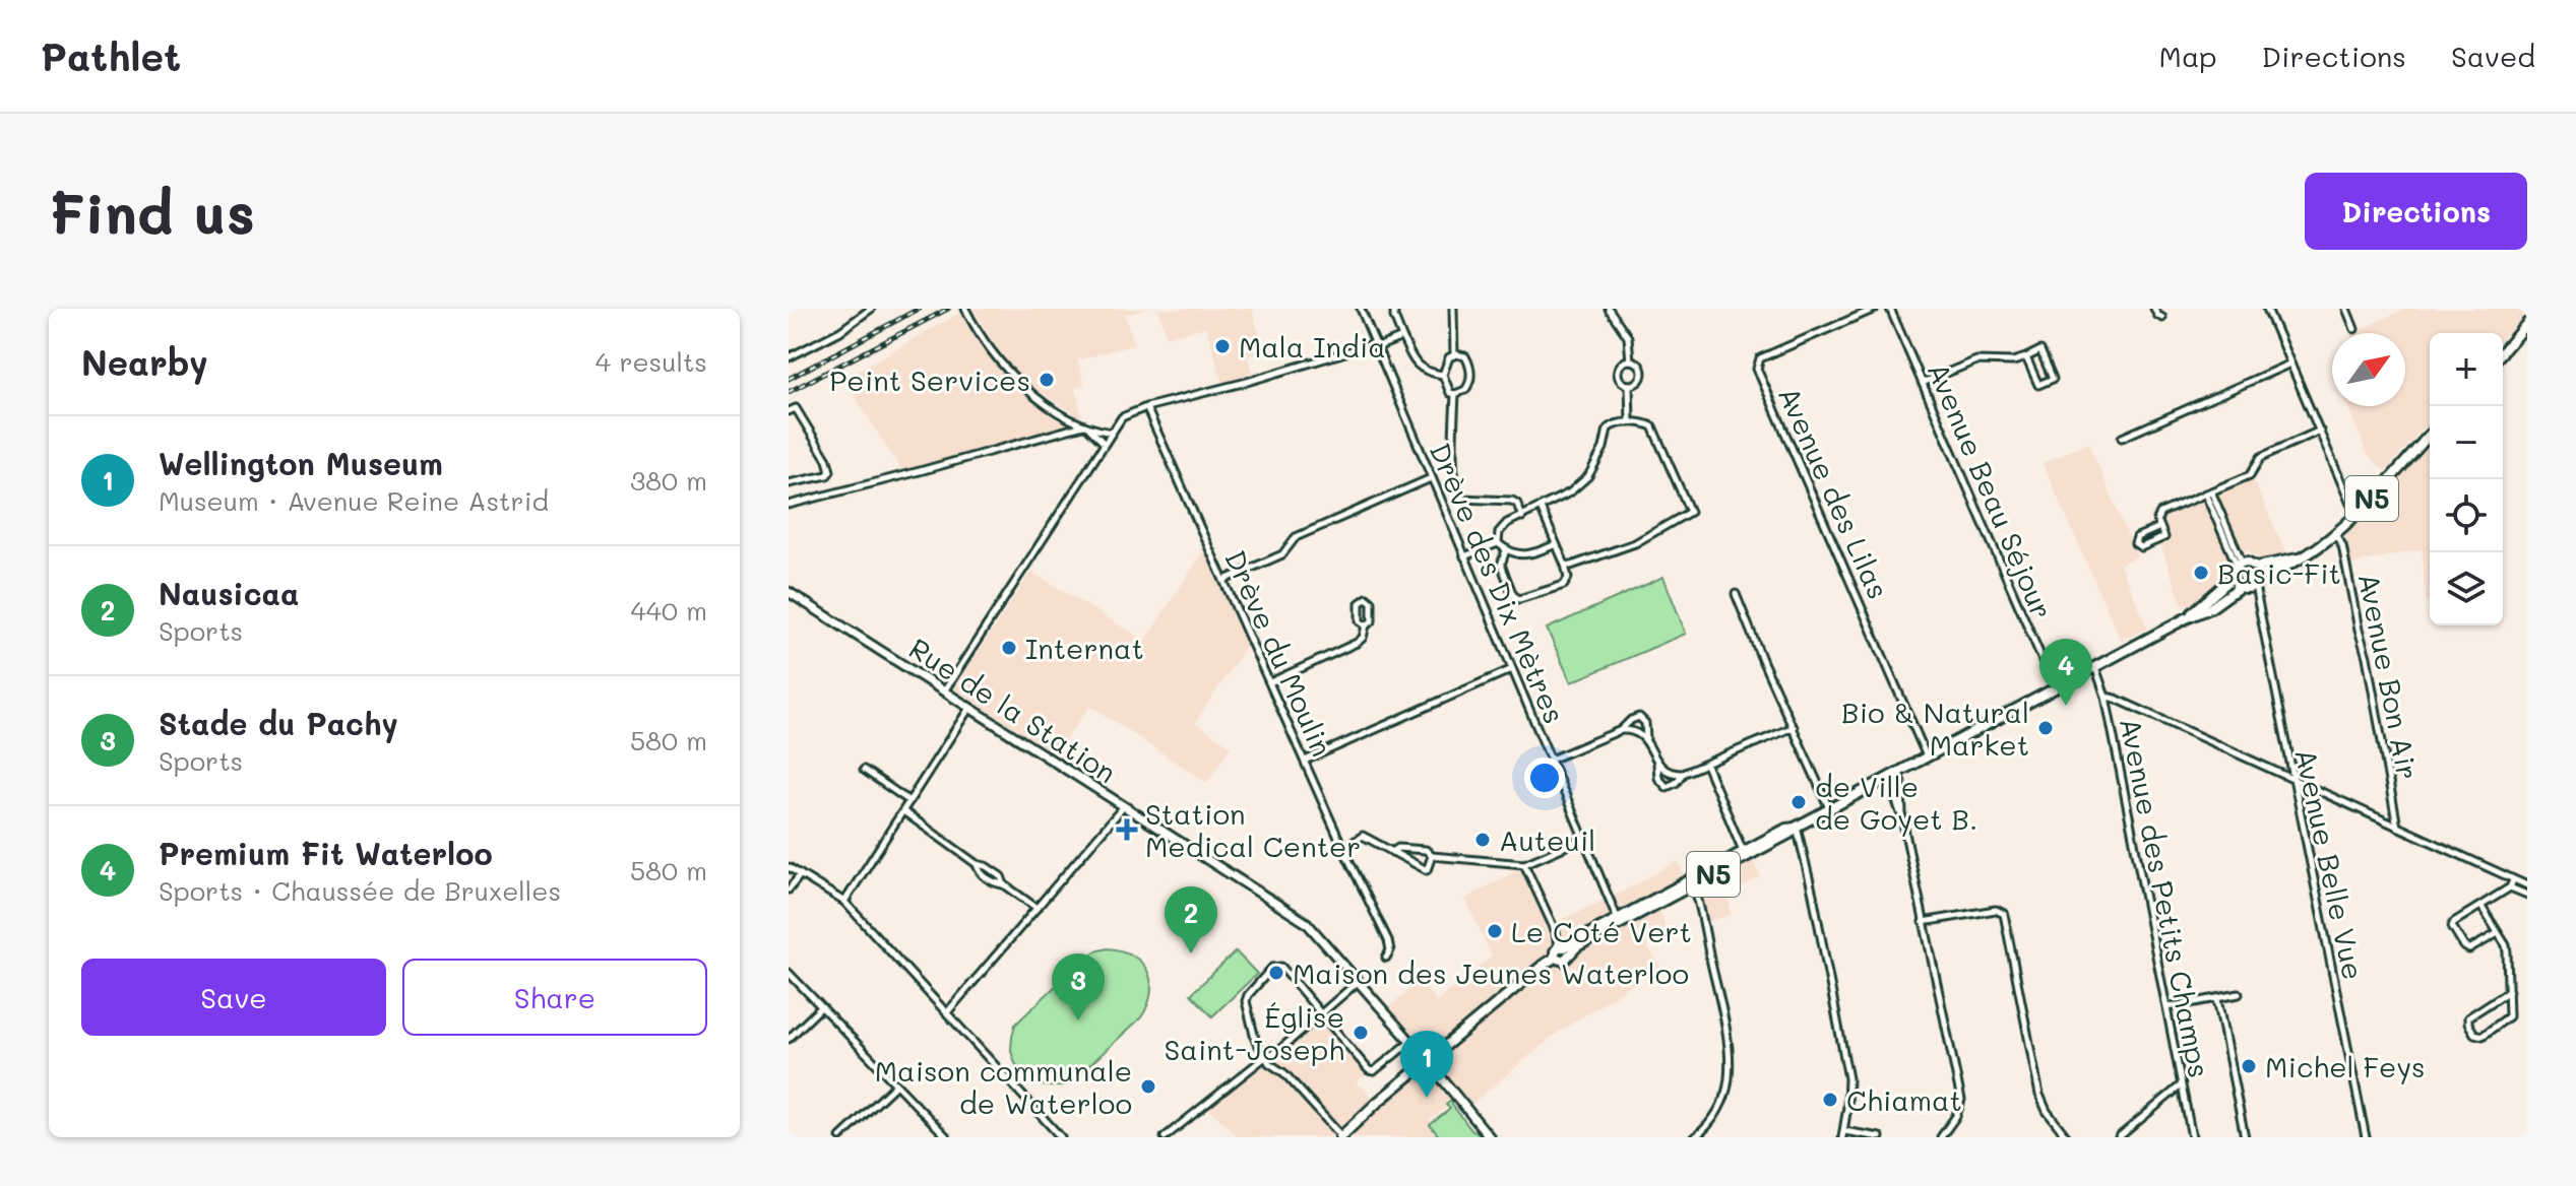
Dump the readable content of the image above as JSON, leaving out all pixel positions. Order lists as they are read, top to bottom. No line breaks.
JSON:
{"streets":{"main road":["N5"],"street":["Avenue Beau Séjour","Avenue des Lilas","Drève des Dix Mètres","Drève du Moulin","Avenue Bon Air","Rue de la Station","Avenue Belle Vue","Avenue des Petits Champs"]},"crossings":[["Avenue Beau Séjour","N5"],["Avenue des Lilas","N5"],["N5","Drève des Dix Mètres"],["N5","Avenue Bon Air"],["N5","Avenue Belle Vue"],["N5","Avenue des Petits Champs"]],"places":{"other":["Mala India","Peint Services","Basic-Fit","Internat","Bio & Natural Market","de Ville de Goyet B.","Auteuil","Le Coté Vert","Maison des Jeunes Waterloo","Église Saint-Joseph","Michel Feys","Maison communale de Waterloo","Chiamat"],"health":["Station Medical Center"]},"north":"top right","page":{"header":"Pathlet","nav":["Map","Directions","Saved"],"buttons":["Directions",["Save","Share"]],"title":"Find us","heading":["Nearby","4 results"],"map_buttons":["+","−"],"list":[{"mark":"1","name":"Wellington Museum","note":"Museum · Avenue Reine Astrid","value":"380 m"},{"mark":"2","name":"Nausicaa","note":"Sports","value":"440 m"},{"mark":"3","name":"Stade du Pachy","note":"Sports","value":"580 m"},{"mark":"4","name":"Premium Fit Waterloo","note":"Sports · Chaussée de Bruxelles","value":"580 m"}],"pins":["4","2","3","1"]}}
